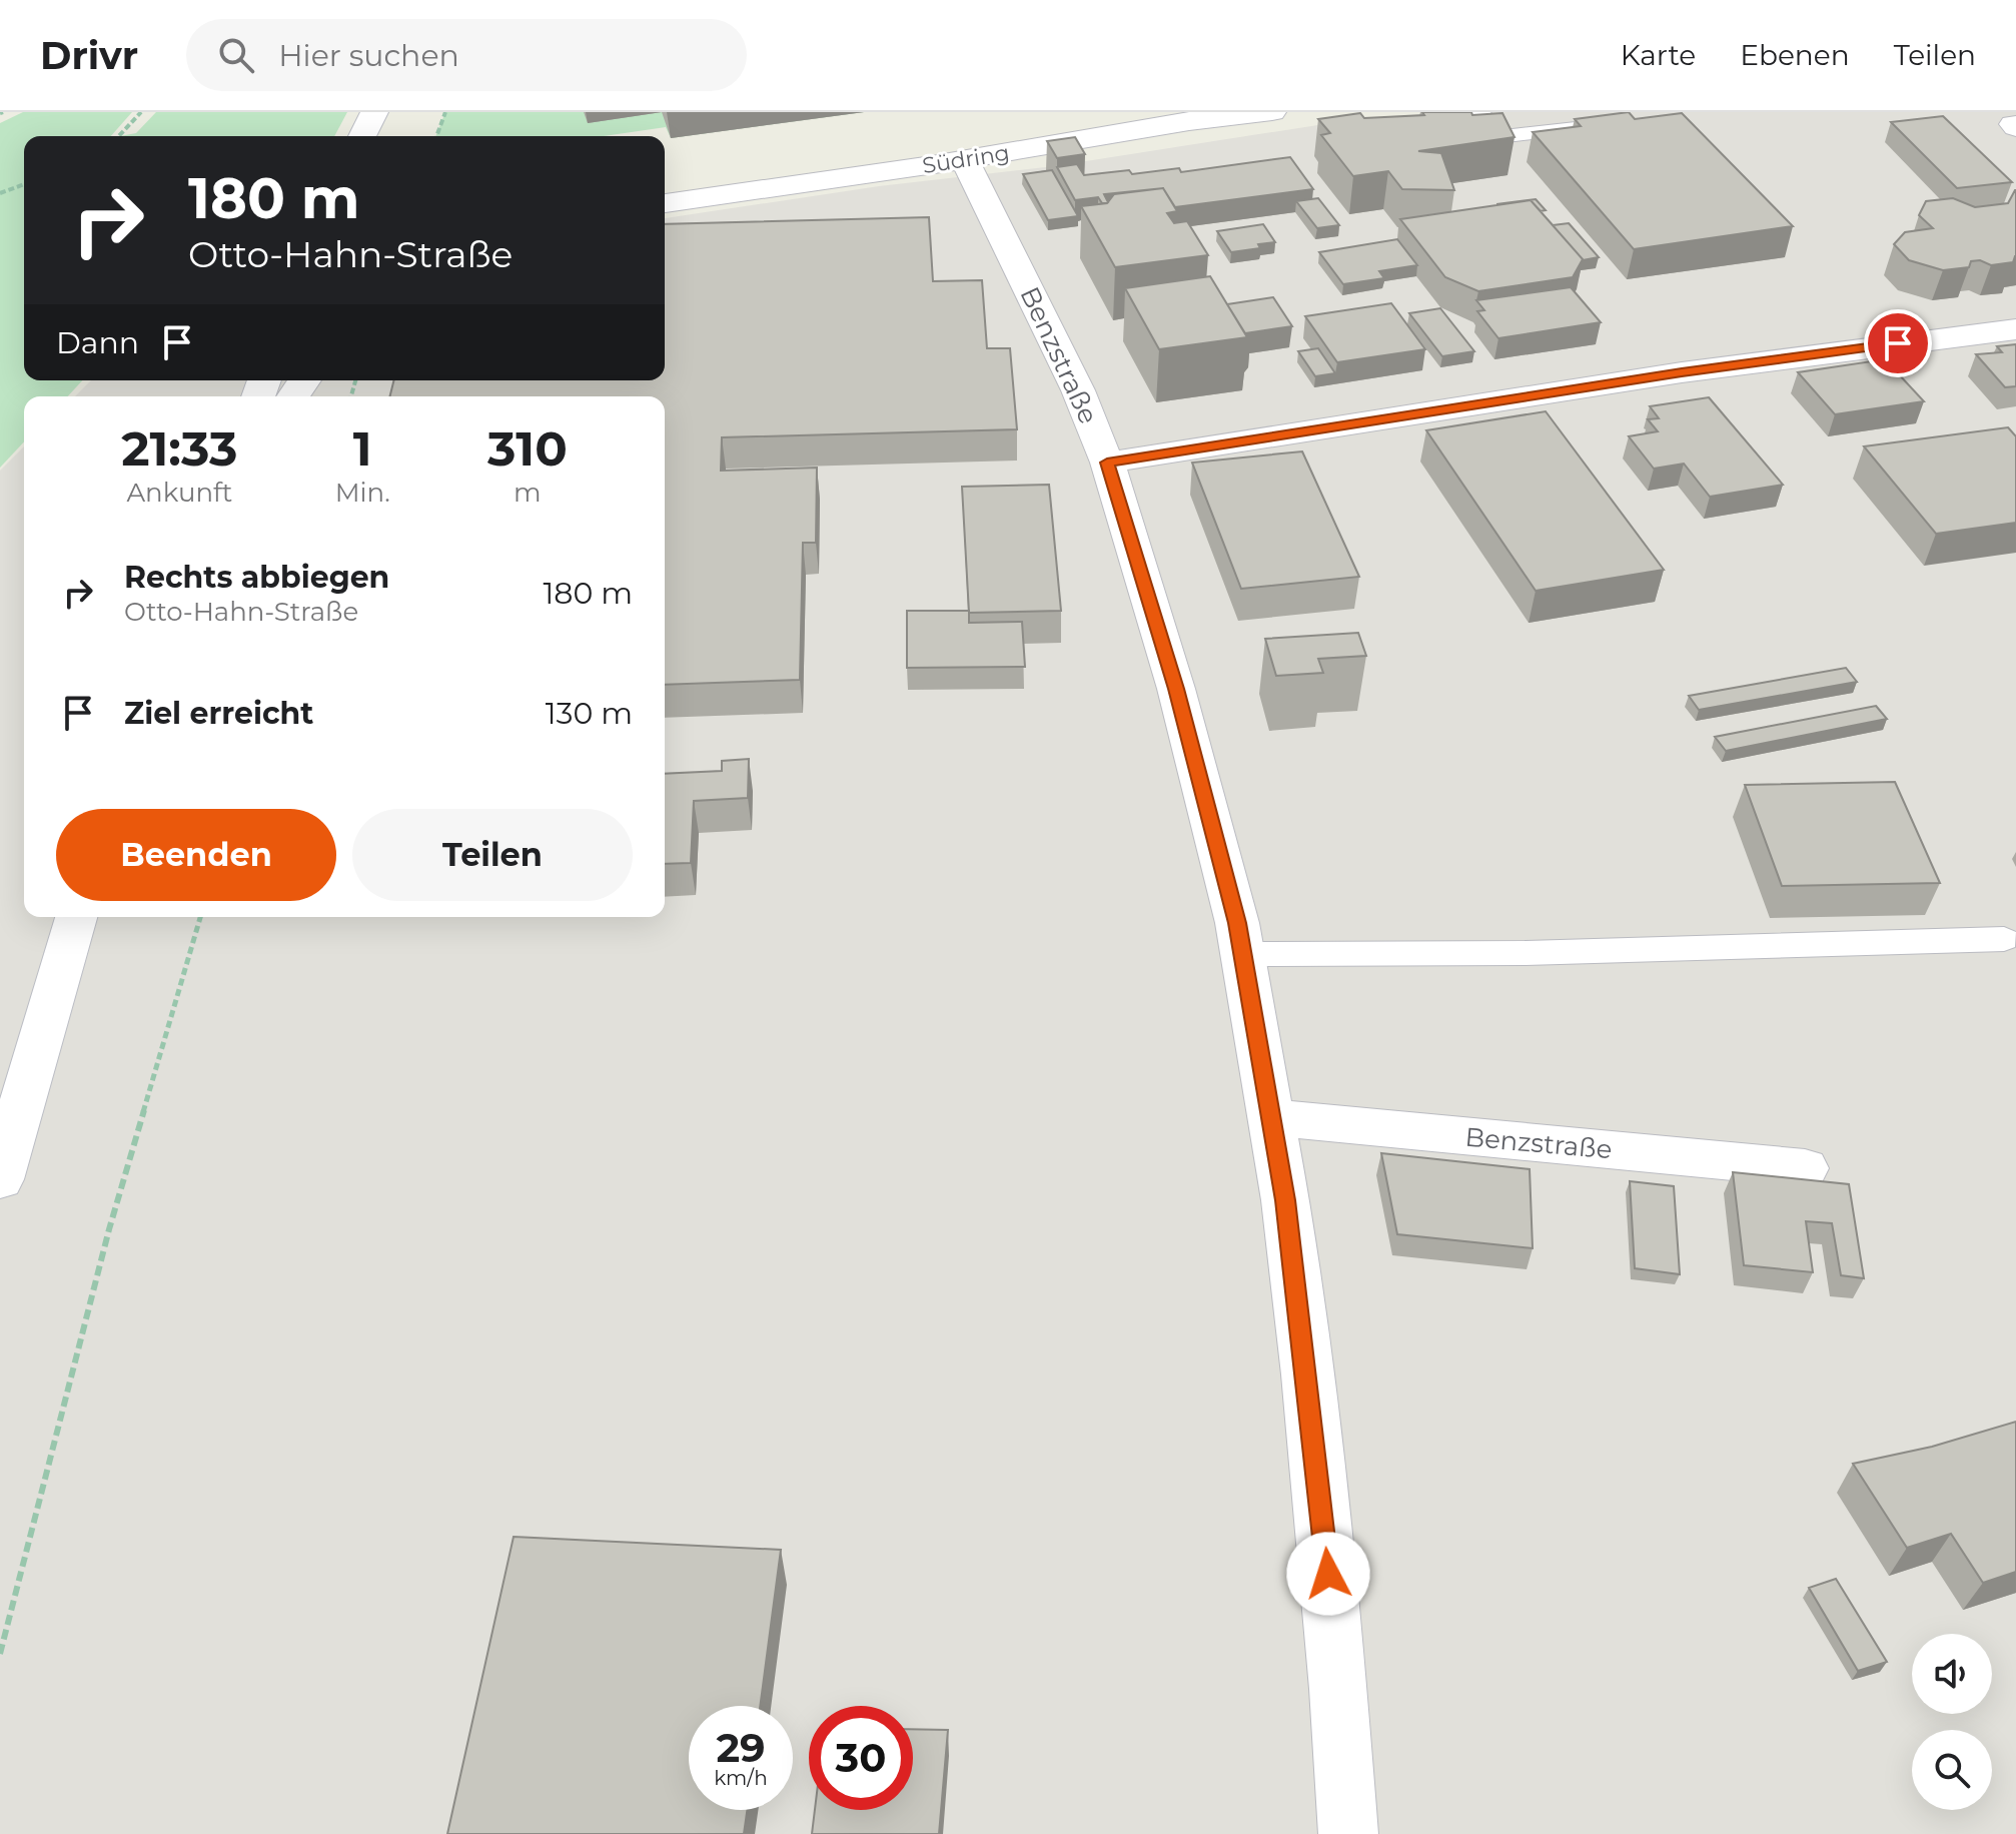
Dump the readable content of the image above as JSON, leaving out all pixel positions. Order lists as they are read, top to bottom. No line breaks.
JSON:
{"streets":{"street":["Südring","Benzstraße"]},"crossings":[["Südring","Benzstraße"]],"page":{"header":"Drivr","search":"Hier suchen","nav":["Karte","Ebenen","Teilen"],"turn":["180 m","Otto-Hahn-Straße"],"then":"Dann","eta":["21:33","Ankunft","1","Min.","310","m"],"list":[{"name":"Rechts abbiegen","note":"Otto-Hahn-Straße","value":"180 m"},{"name":"Ziel erreicht","value":"130 m"}],"buttons":["Beenden","Teilen"],"speed":"29 km/h","limit":"30"}}
